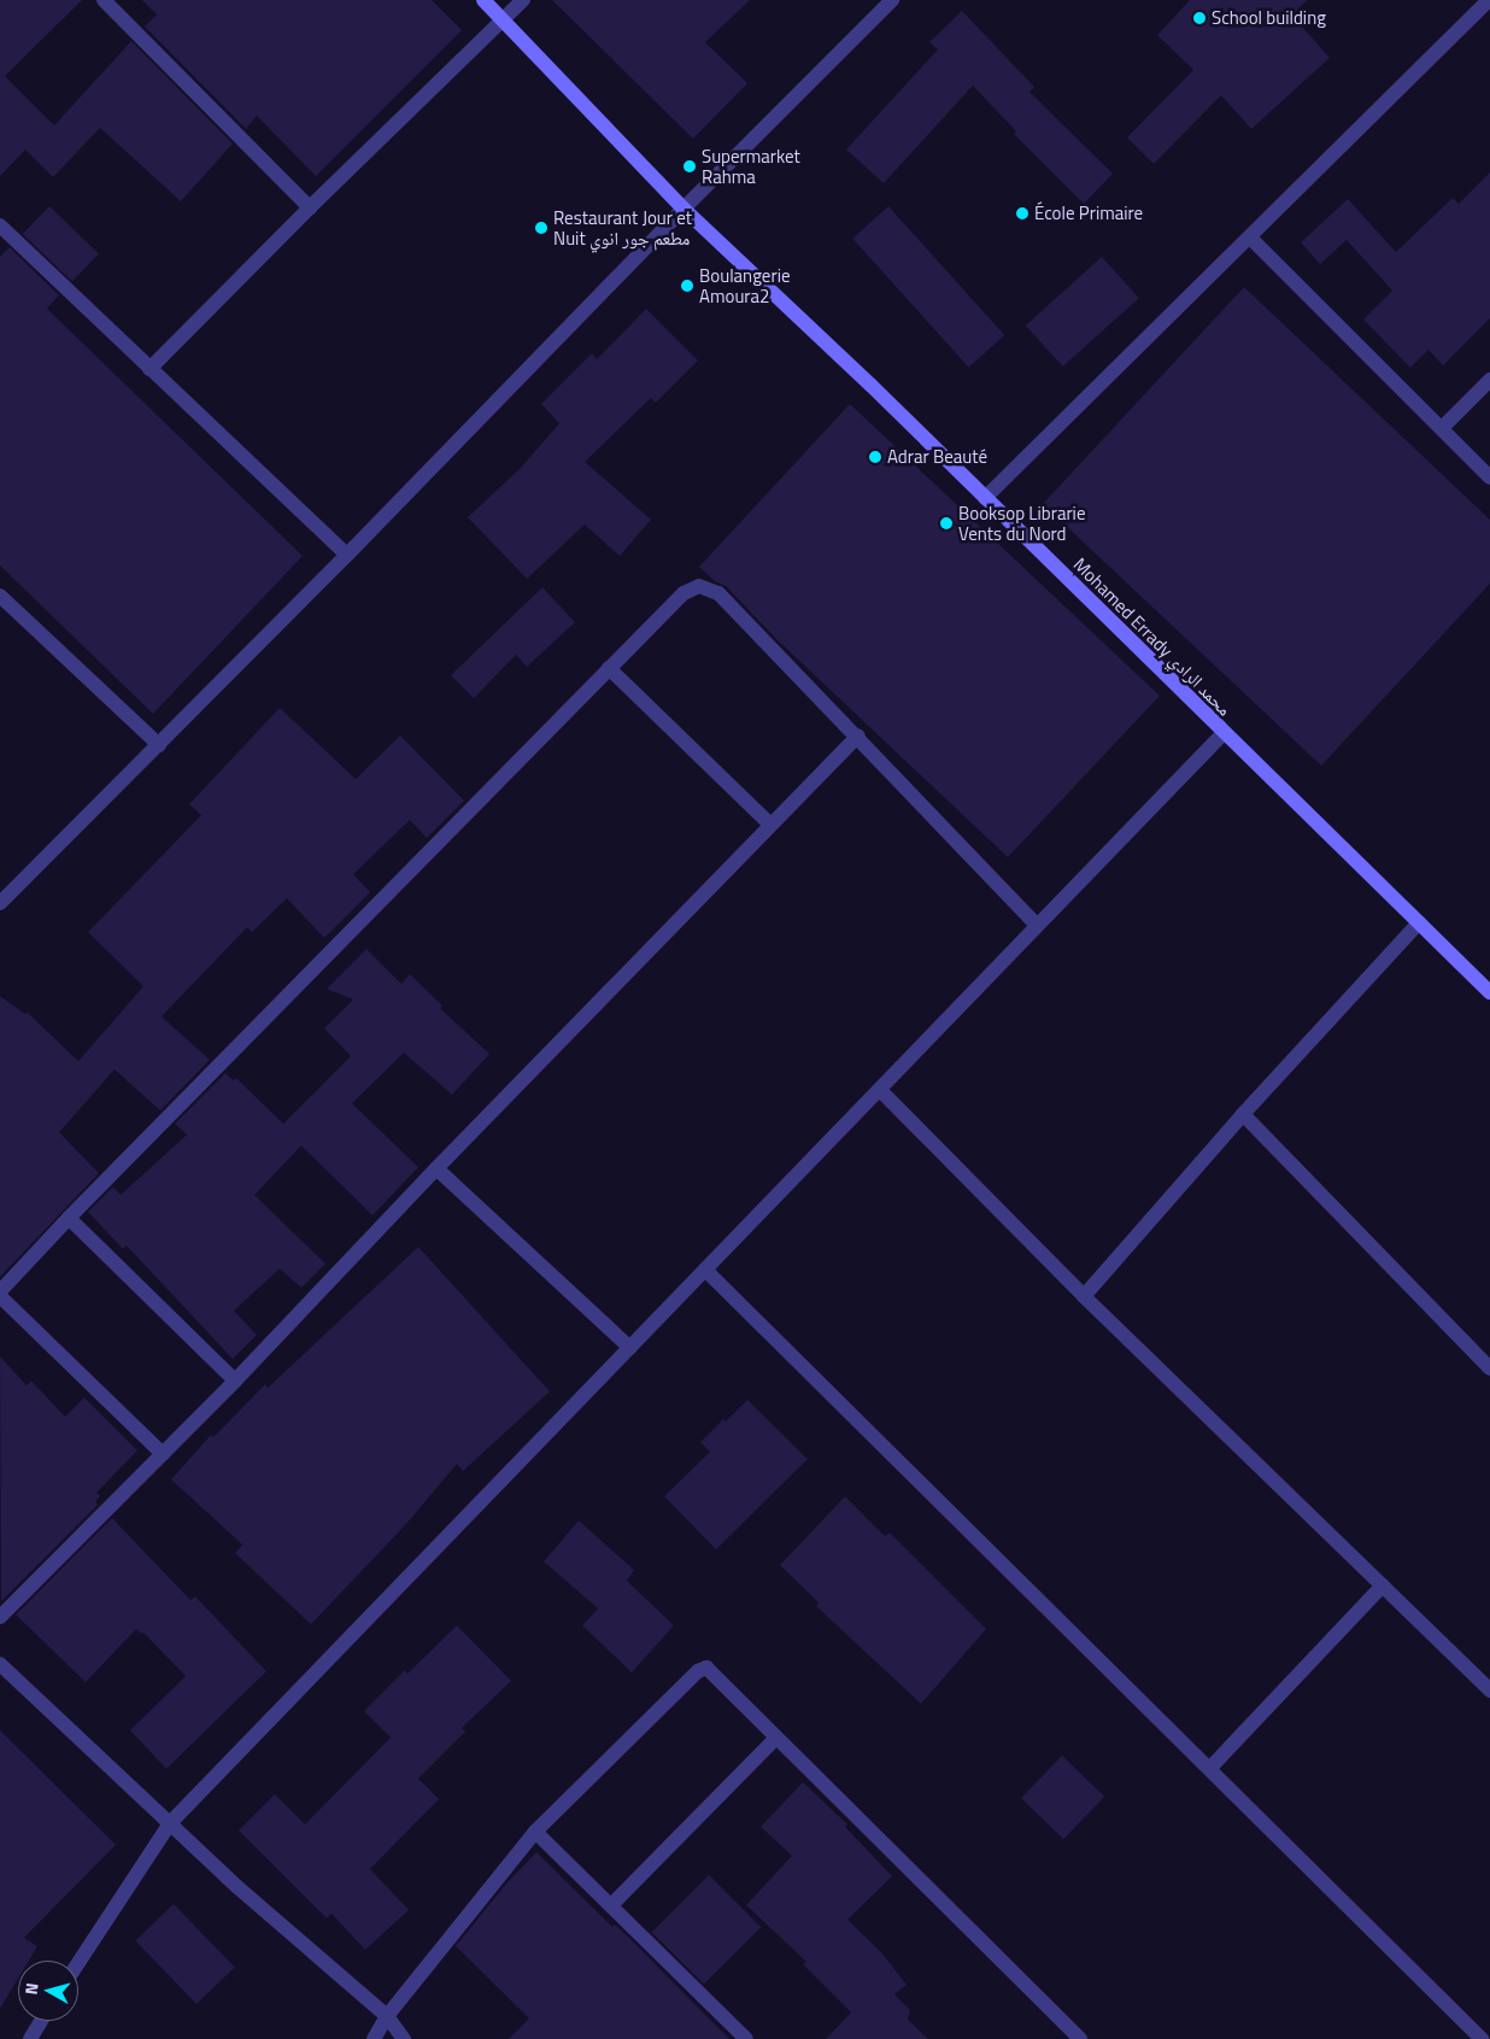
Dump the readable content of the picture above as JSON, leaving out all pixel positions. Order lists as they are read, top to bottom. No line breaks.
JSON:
{"streets":{"street":["Mohamed Errady محمد الرادي"]},"places":["School building","Supermarket Rahma","École Primaire","Restaurant Jour et Nuit مطعم جور انوي","Boulangerie Amoura2","Adrar Beauté","Booksop Librarie Vents du Nord"],"north":"left"}
